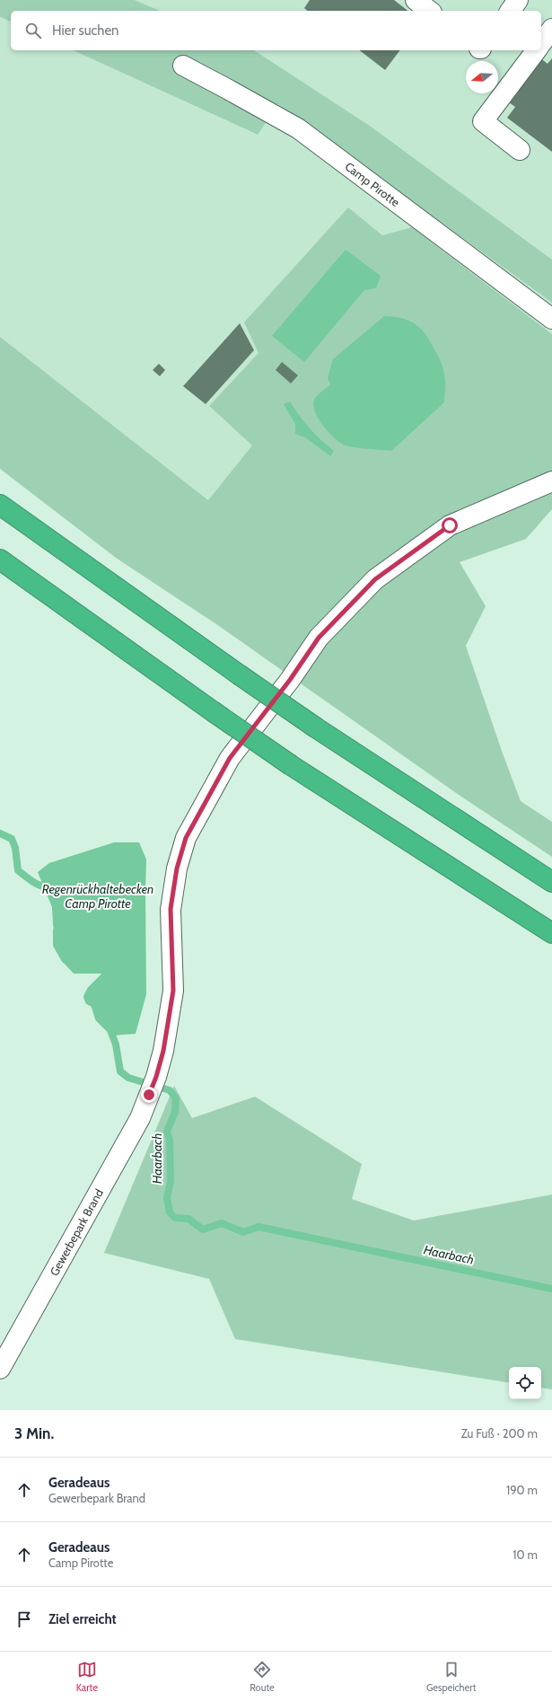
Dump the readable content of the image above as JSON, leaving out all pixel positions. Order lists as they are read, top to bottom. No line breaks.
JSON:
{"streets":{"street":["Camp Pirotte","Gewerbepark Brand"]},"water":["Regenrückhaltebecken Camp Pirotte","Haarbach"],"north":"left","page":{"search":"Hier suchen","heading":["3 Min.","Zu Fuß · 200 m"],"list":[["Geradeaus","Gewerbepark Brand","190 m"],["Geradeaus","Camp Pirotte","10 m"],"Ziel erreicht"],"nav":["Karte","Route","Gespeichert"]}}
